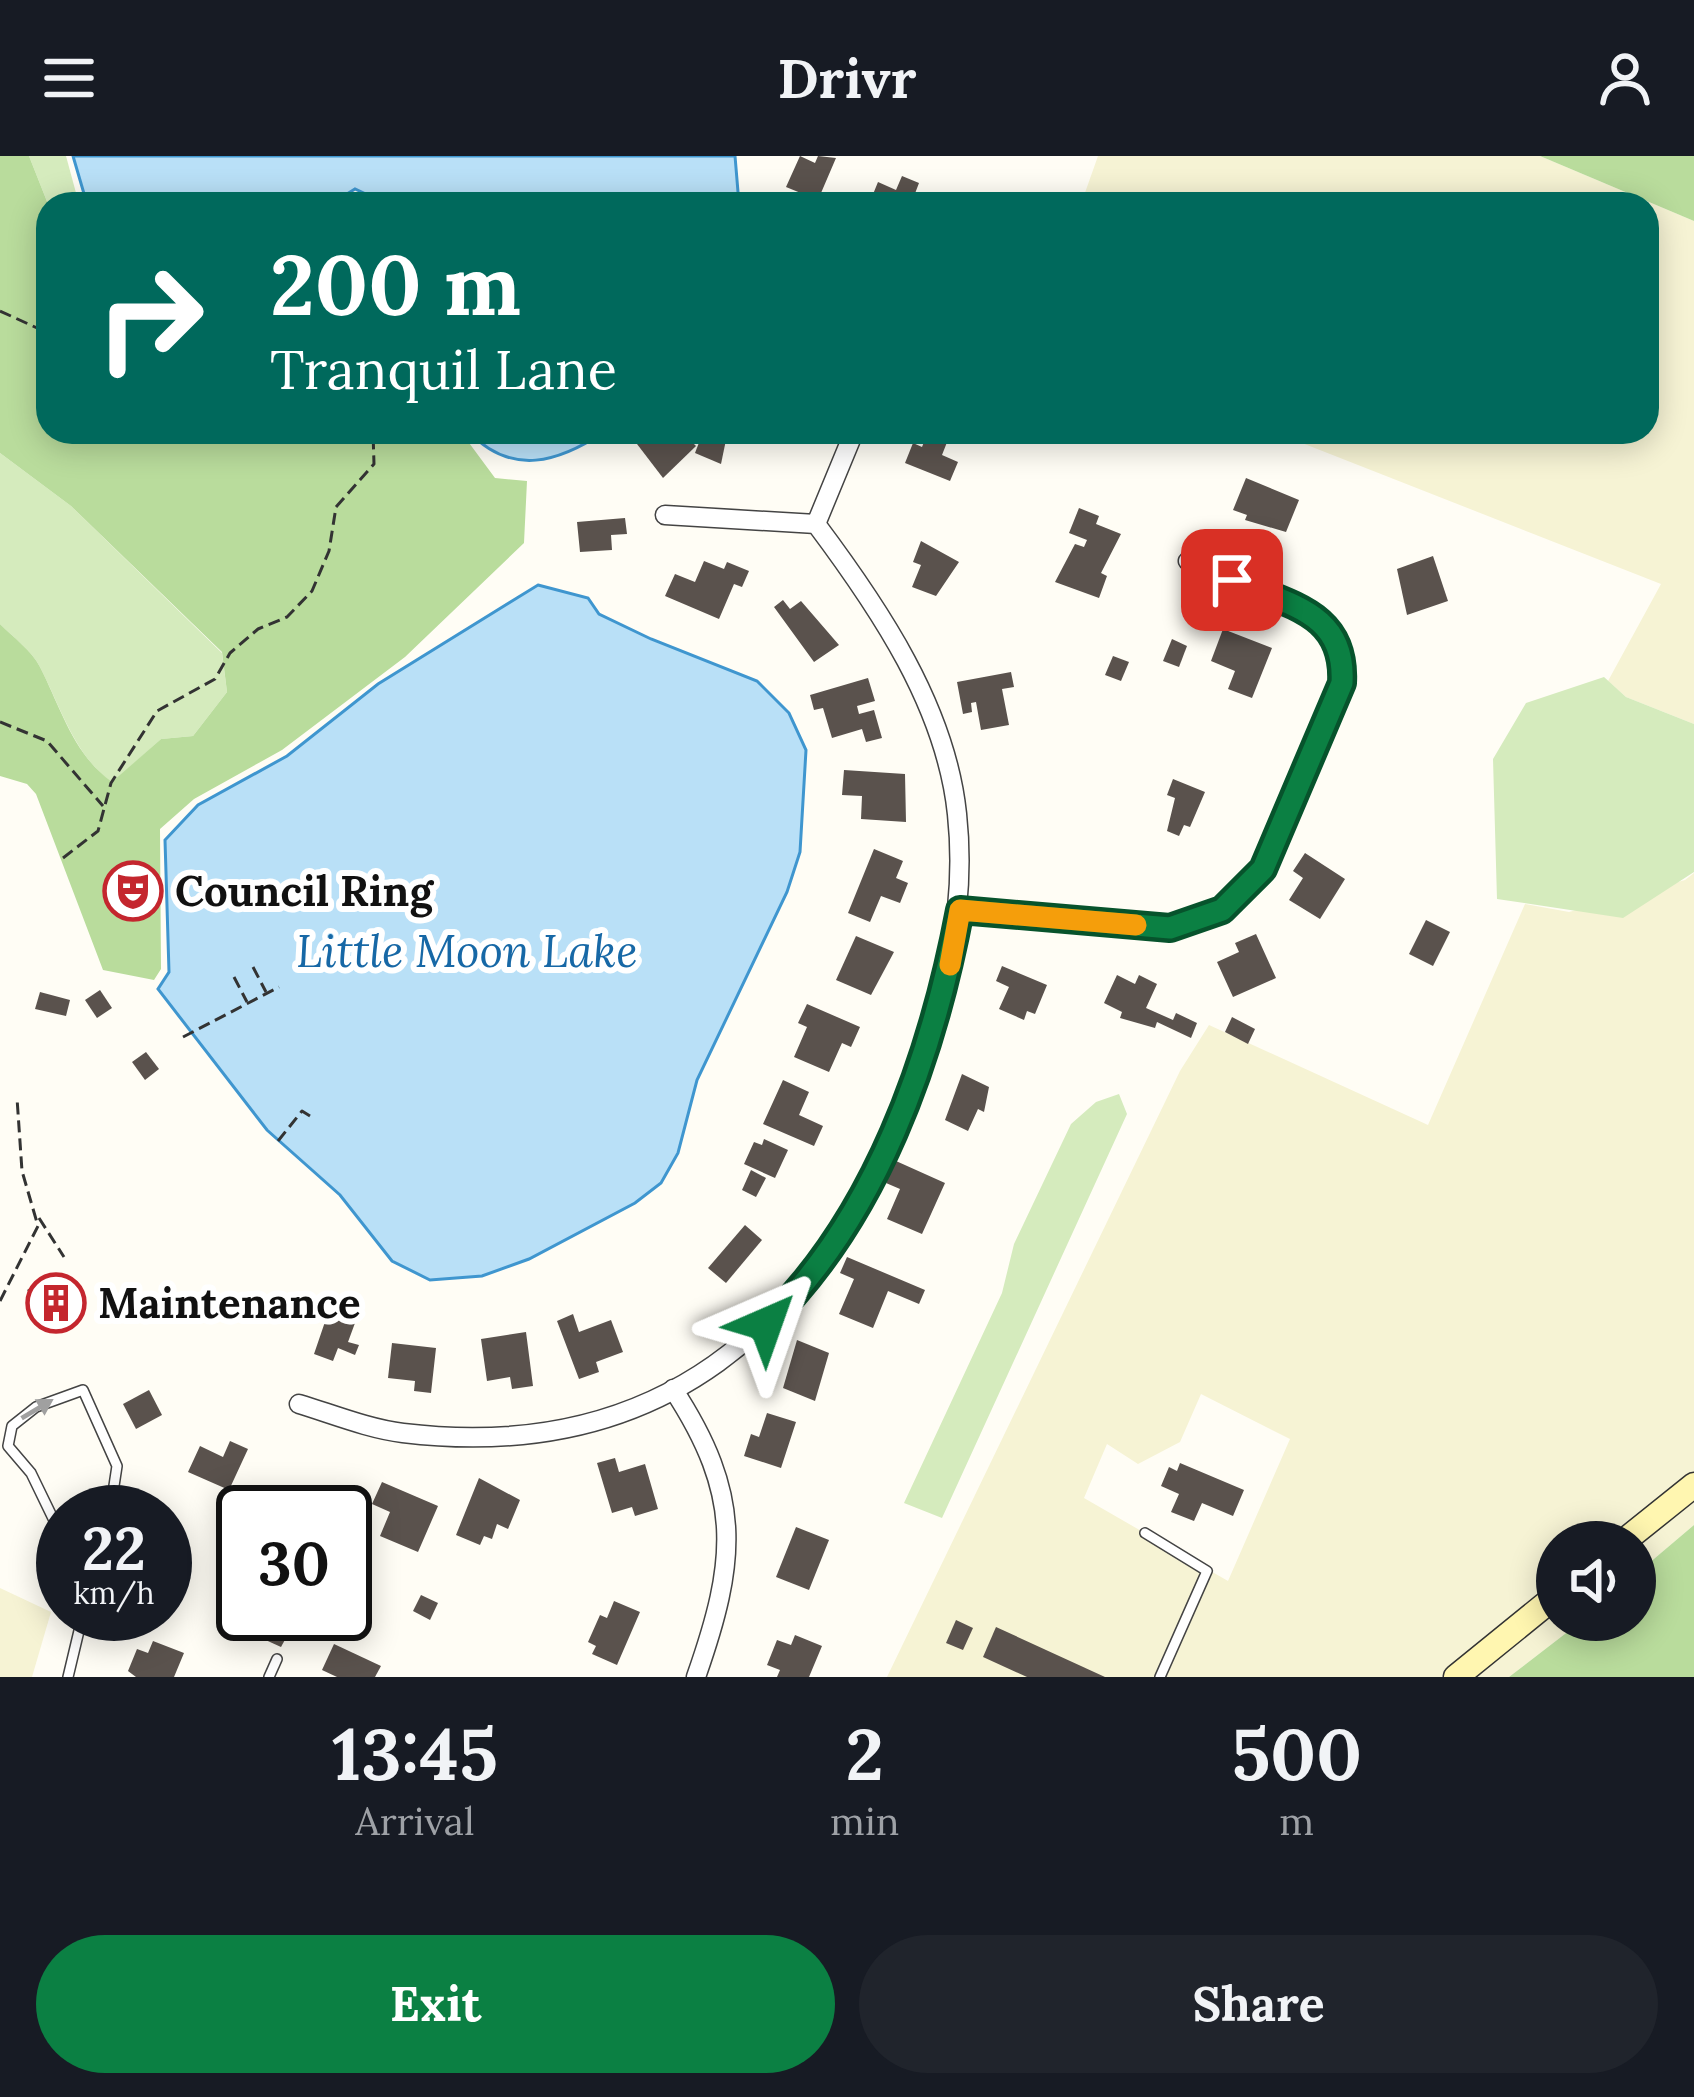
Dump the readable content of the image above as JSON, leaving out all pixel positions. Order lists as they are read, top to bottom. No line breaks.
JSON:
{"water":["Little Moon Lake"],"places":{"theatre":["Council Ring"],"building":["Maintenance"]},"page":{"header":"Drivr","turn":["200 m","Tranquil Lane"],"speed":"22 km/h","limit":"30","eta":["13:45","Arrival","2","min","500","m"],"buttons":["Exit","Share"]}}
